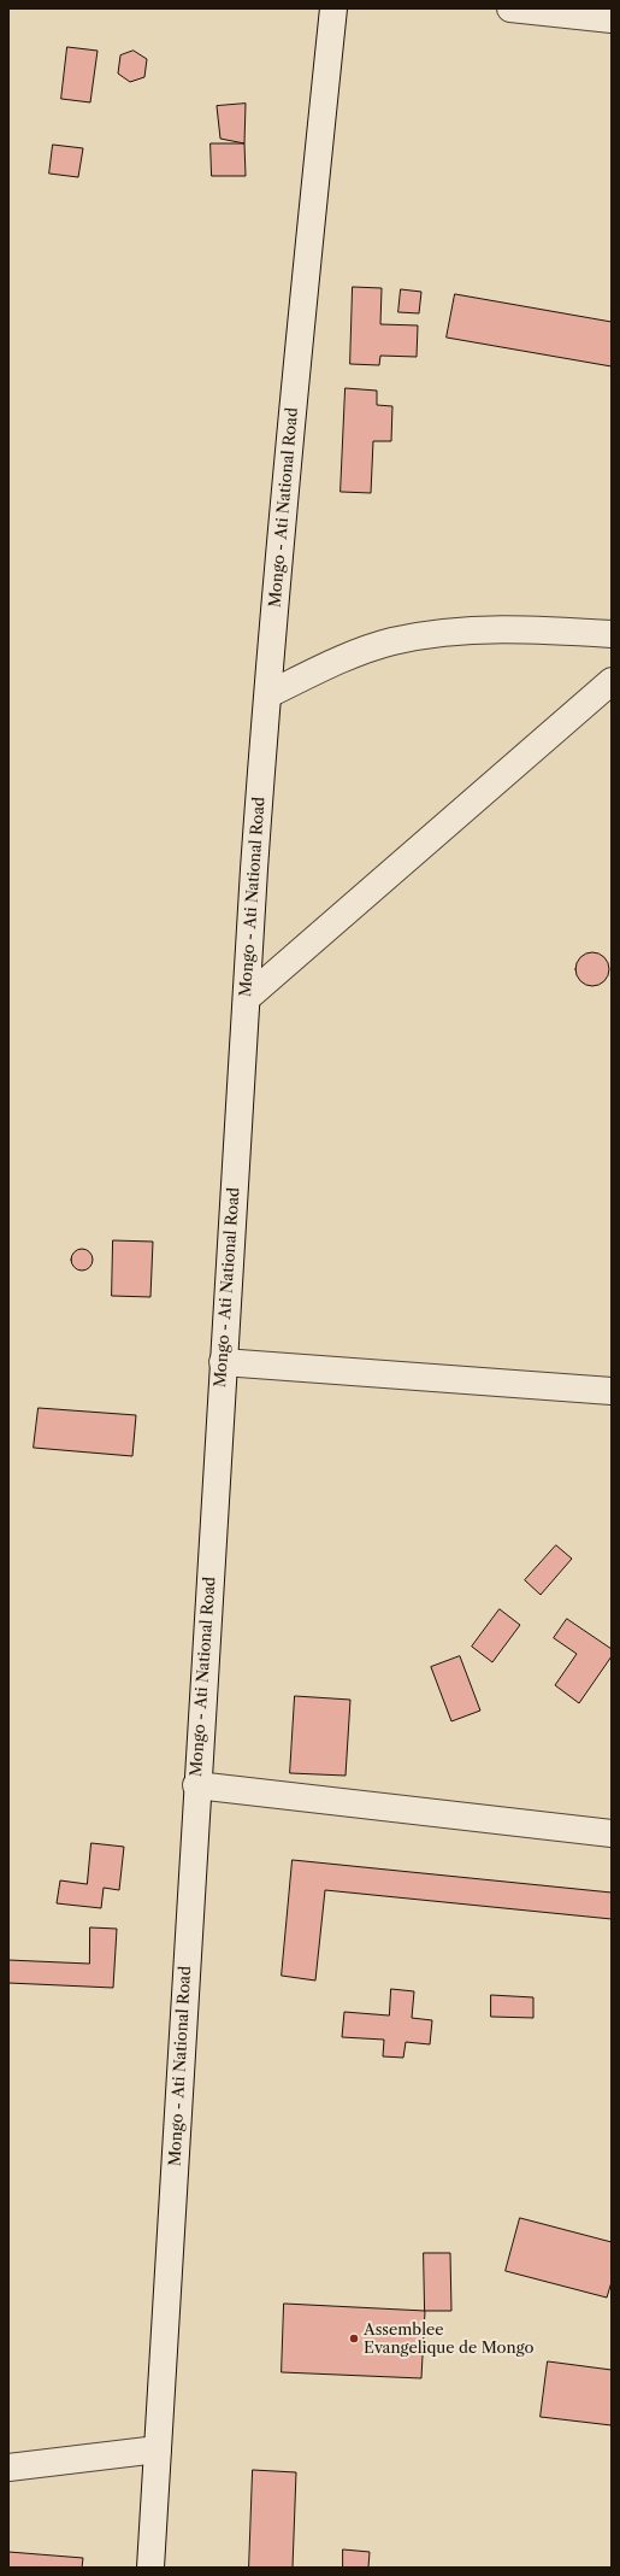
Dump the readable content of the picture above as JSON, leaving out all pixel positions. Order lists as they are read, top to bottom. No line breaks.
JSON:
{"streets":{"main road":["Mongo - Ati National Road"]},"places":["Assemblee Evangelique de Mongo"]}
